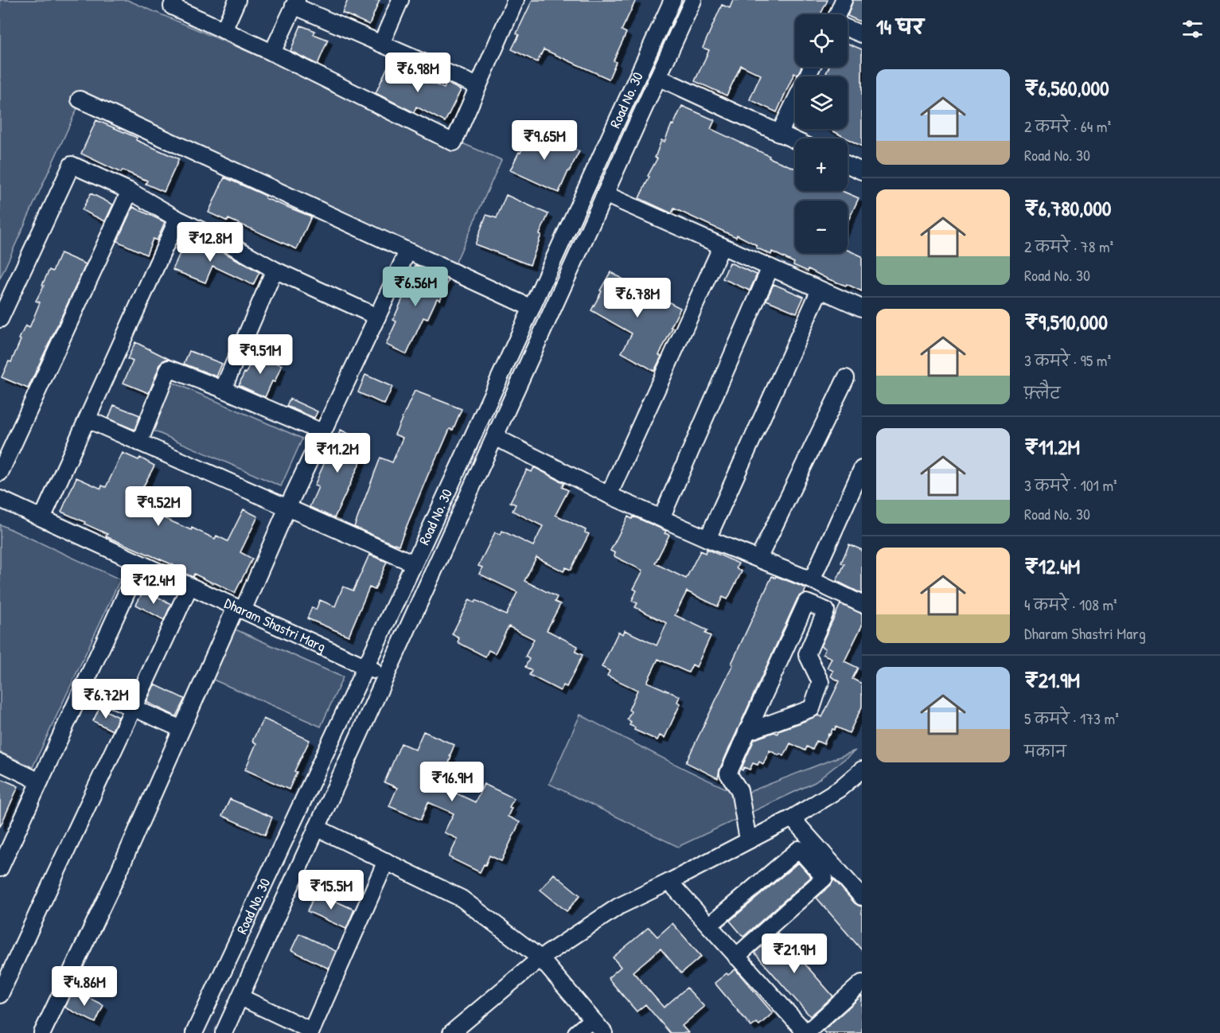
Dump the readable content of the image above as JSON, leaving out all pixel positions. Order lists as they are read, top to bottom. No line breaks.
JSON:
{"streets":{"street":["Road No. 30","Dharam Shastri Marg"]},"crossings":[["Road No. 30","Dharam Shastri Marg"]],"page":{"heading":"14 घर","map_buttons":["+","−"],"price":["₹6.98M","₹9.65M","₹12.8M","₹6.56M","₹6.78M","₹9.51M","₹11.2M","₹9.52M","₹12.4M","₹6.72M","₹16.9M","₹15.5M","₹21.9M","₹4.86M"],"list":[{"name":"₹6,560,000","note":"2 कमरे · 64 m² · Road No. 30"},{"name":"₹6,780,000","note":"2 कमरे · 78 m² · Road No. 30"},{"name":"₹9,510,000","note":"3 कमरे · 95 m² · फ़्लैट"},{"name":"₹11.2M","note":"3 कमरे · 101 m² · Road No. 30"},{"name":"₹12.4M","note":"4 कमरे · 108 m² · Dharam Shastri Marg"},{"name":"₹21.9M","note":"5 कमरे · 173 m² · मकान"}]}}
